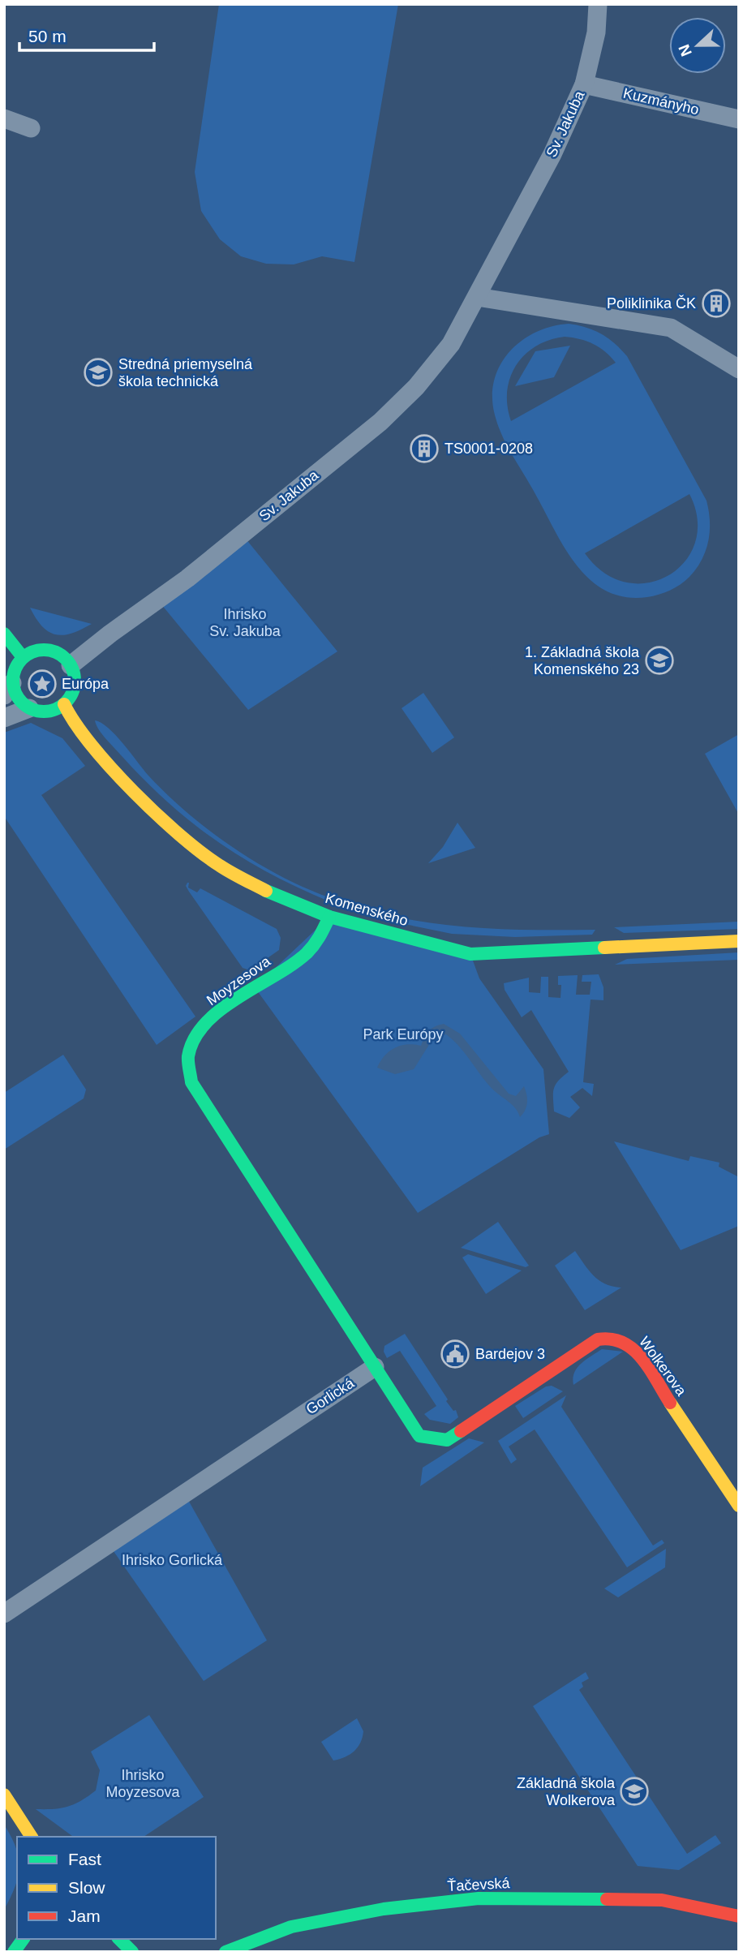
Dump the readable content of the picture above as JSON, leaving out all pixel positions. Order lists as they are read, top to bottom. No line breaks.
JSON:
{"streets":{"street":["Kuzmányho","Sv. Jakuba","Komenského","Moyzesova","Wolkerova","Gorlická","Ťačevská"]},"crossings":[["Kuzmányho","Sv. Jakuba"],["Sv. Jakuba","Komenského"],["Komenského","Moyzesova"],["Moyzesova","Wolkerova"],["Moyzesova","Gorlická"],["Wolkerova","Gorlická"]],"parks":["Ihrisko Sv. Jakuba","Park Európy","Ihrisko Gorlická","Ihrisko Moyzesova"],"places":{"building":["Poliklinika ČK","TS0001-0208"],"school or university":["Stredná priemyselná škola technická","1. Základná škola Komenského 23","Základná škola Wolkerova"],"place":["Európa"],"public building":["Bardejov 3"]},"legend":["Fast","Slow","Jam"],"scale_bar":"50 m","north":"left"}
